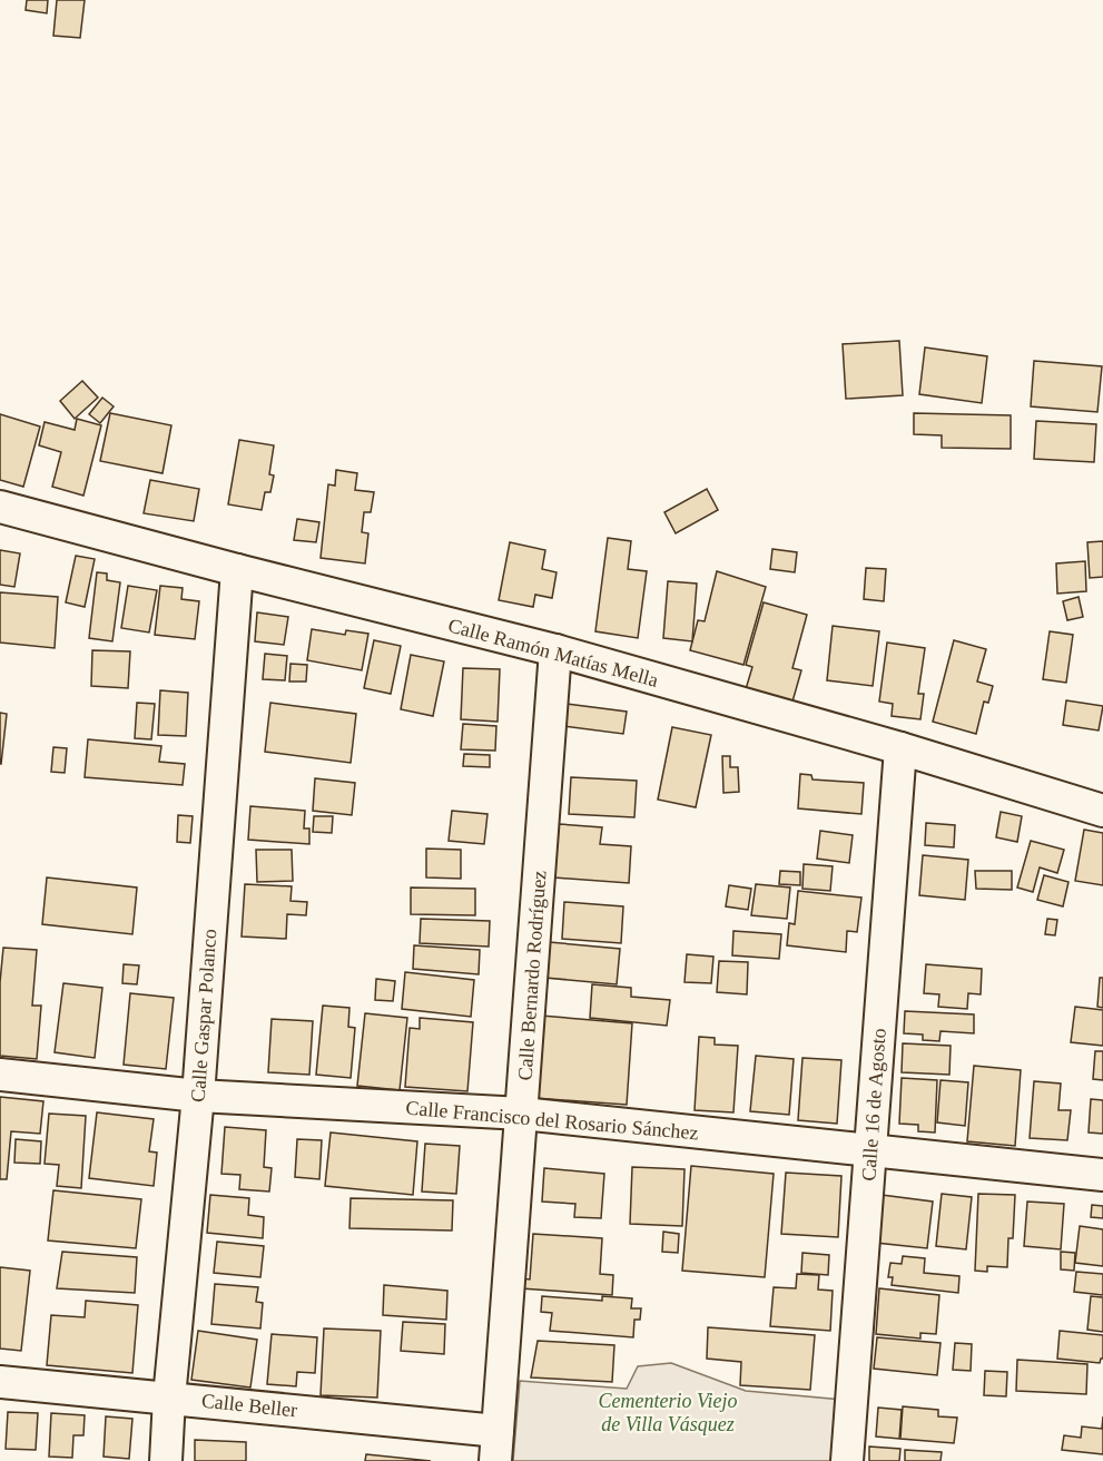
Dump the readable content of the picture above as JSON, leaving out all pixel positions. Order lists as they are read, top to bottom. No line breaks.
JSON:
{"streets":{"street":["Calle Ramón Matías Mella","Calle Bernardo Rodríguez","Calle Gaspar Polanco","Calle 16 de Agosto","Calle Francisco del Rosario Sánchez","Calle Beller"]},"crossings":[["Calle Ramón Matías Mella","Calle Bernardo Rodríguez"],["Calle Ramón Matías Mella","Calle Gaspar Polanco"],["Calle Ramón Matías Mella","Calle 16 de Agosto"],["Calle Bernardo Rodríguez","Calle Francisco del Rosario Sánchez"],["Calle Bernardo Rodríguez","Calle Beller"],["Calle Gaspar Polanco","Calle Francisco del Rosario Sánchez"],["Calle Gaspar Polanco","Calle Beller"],["Calle 16 de Agosto","Calle Francisco del Rosario Sánchez"]],"parks":["Cementerio Viejo de Villa Vásquez"]}
